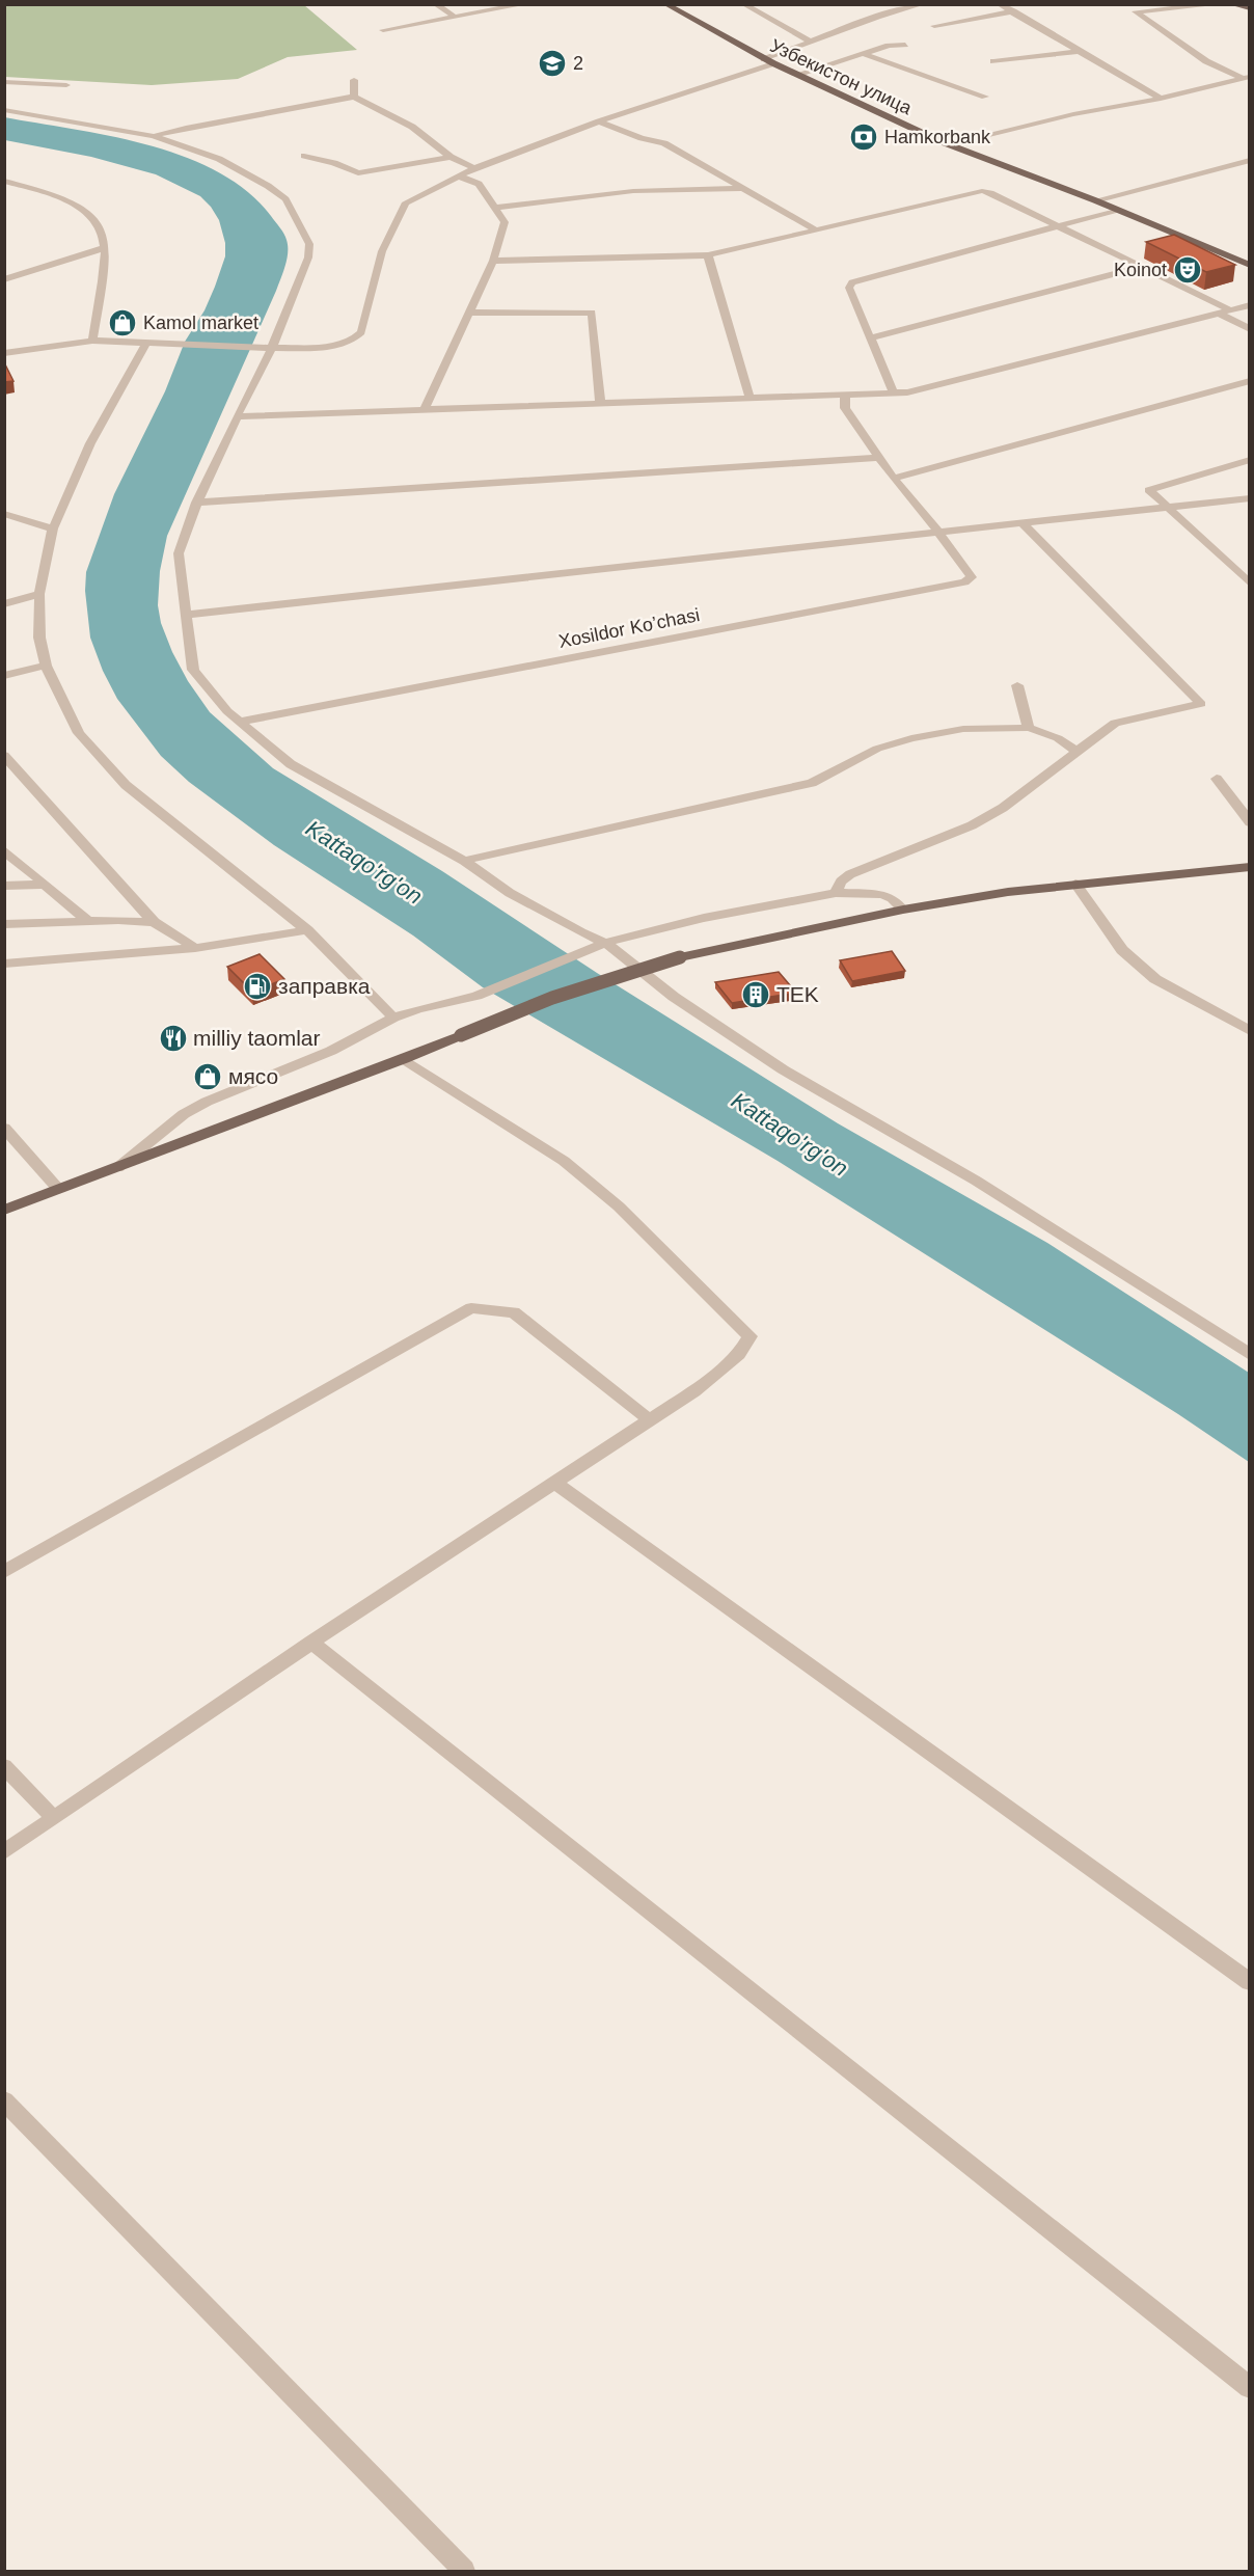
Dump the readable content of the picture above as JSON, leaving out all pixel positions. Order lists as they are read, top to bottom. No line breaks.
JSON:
{"streets":{"main road":["Узбекистон улица"],"street":["Xosildor Ko’chasi"]},"water":["Kattaqo'rg'on"],"places":{"school or university":["2"],"bank":["Hamkorbank"],"theatre":["Koinot"],"shop":["Kamol market","мясо"],"fuel station":["заправка"],"building":["TEK"],"restaurant":["milliy taomlar"]}}
